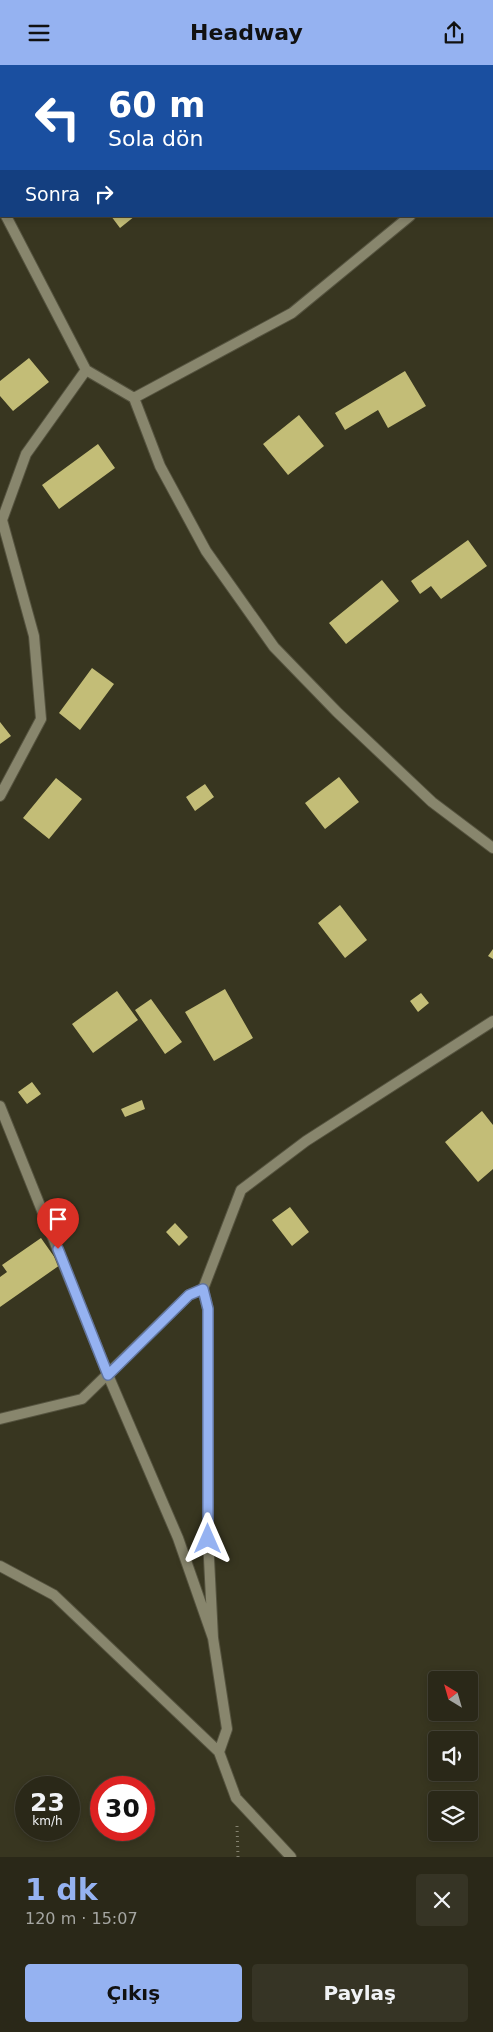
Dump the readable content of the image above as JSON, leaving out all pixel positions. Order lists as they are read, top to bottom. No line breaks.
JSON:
{"north":"top left","page":{"header":"Headway","turn":["60 m","Sola dön"],"then":"Sonra","speed":"23 km/h","limit":"30","heading":["1 dk","120 m · 15:07"],"buttons":["Çıkış","Paylaş"]}}
